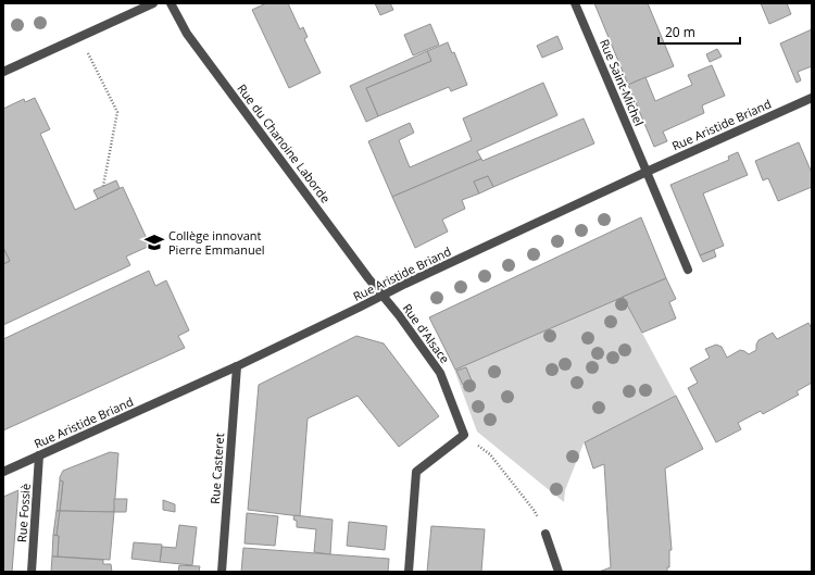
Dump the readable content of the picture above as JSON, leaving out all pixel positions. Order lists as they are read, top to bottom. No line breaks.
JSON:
{"streets":{"street":["Rue Saint-Michel","Rue Aristide Briand","Rue du Chanoine Laborde","Rue d'Alsace","Rue Casteret","Rue Fossiè"]},"crossings":[["Rue Saint-Michel","Rue Aristide Briand"],["Rue Aristide Briand","Rue du Chanoine Laborde"],["Rue Aristide Briand","Rue d'Alsace"],["Rue Aristide Briand","Rue Casteret"],["Rue Aristide Briand","Rue Fossiè"],["Rue du Chanoine Laborde","Rue d'Alsace"]],"places":{"school or university":["Collège innovant Pierre Emmanuel"]},"scale_bar":"20 m"}
